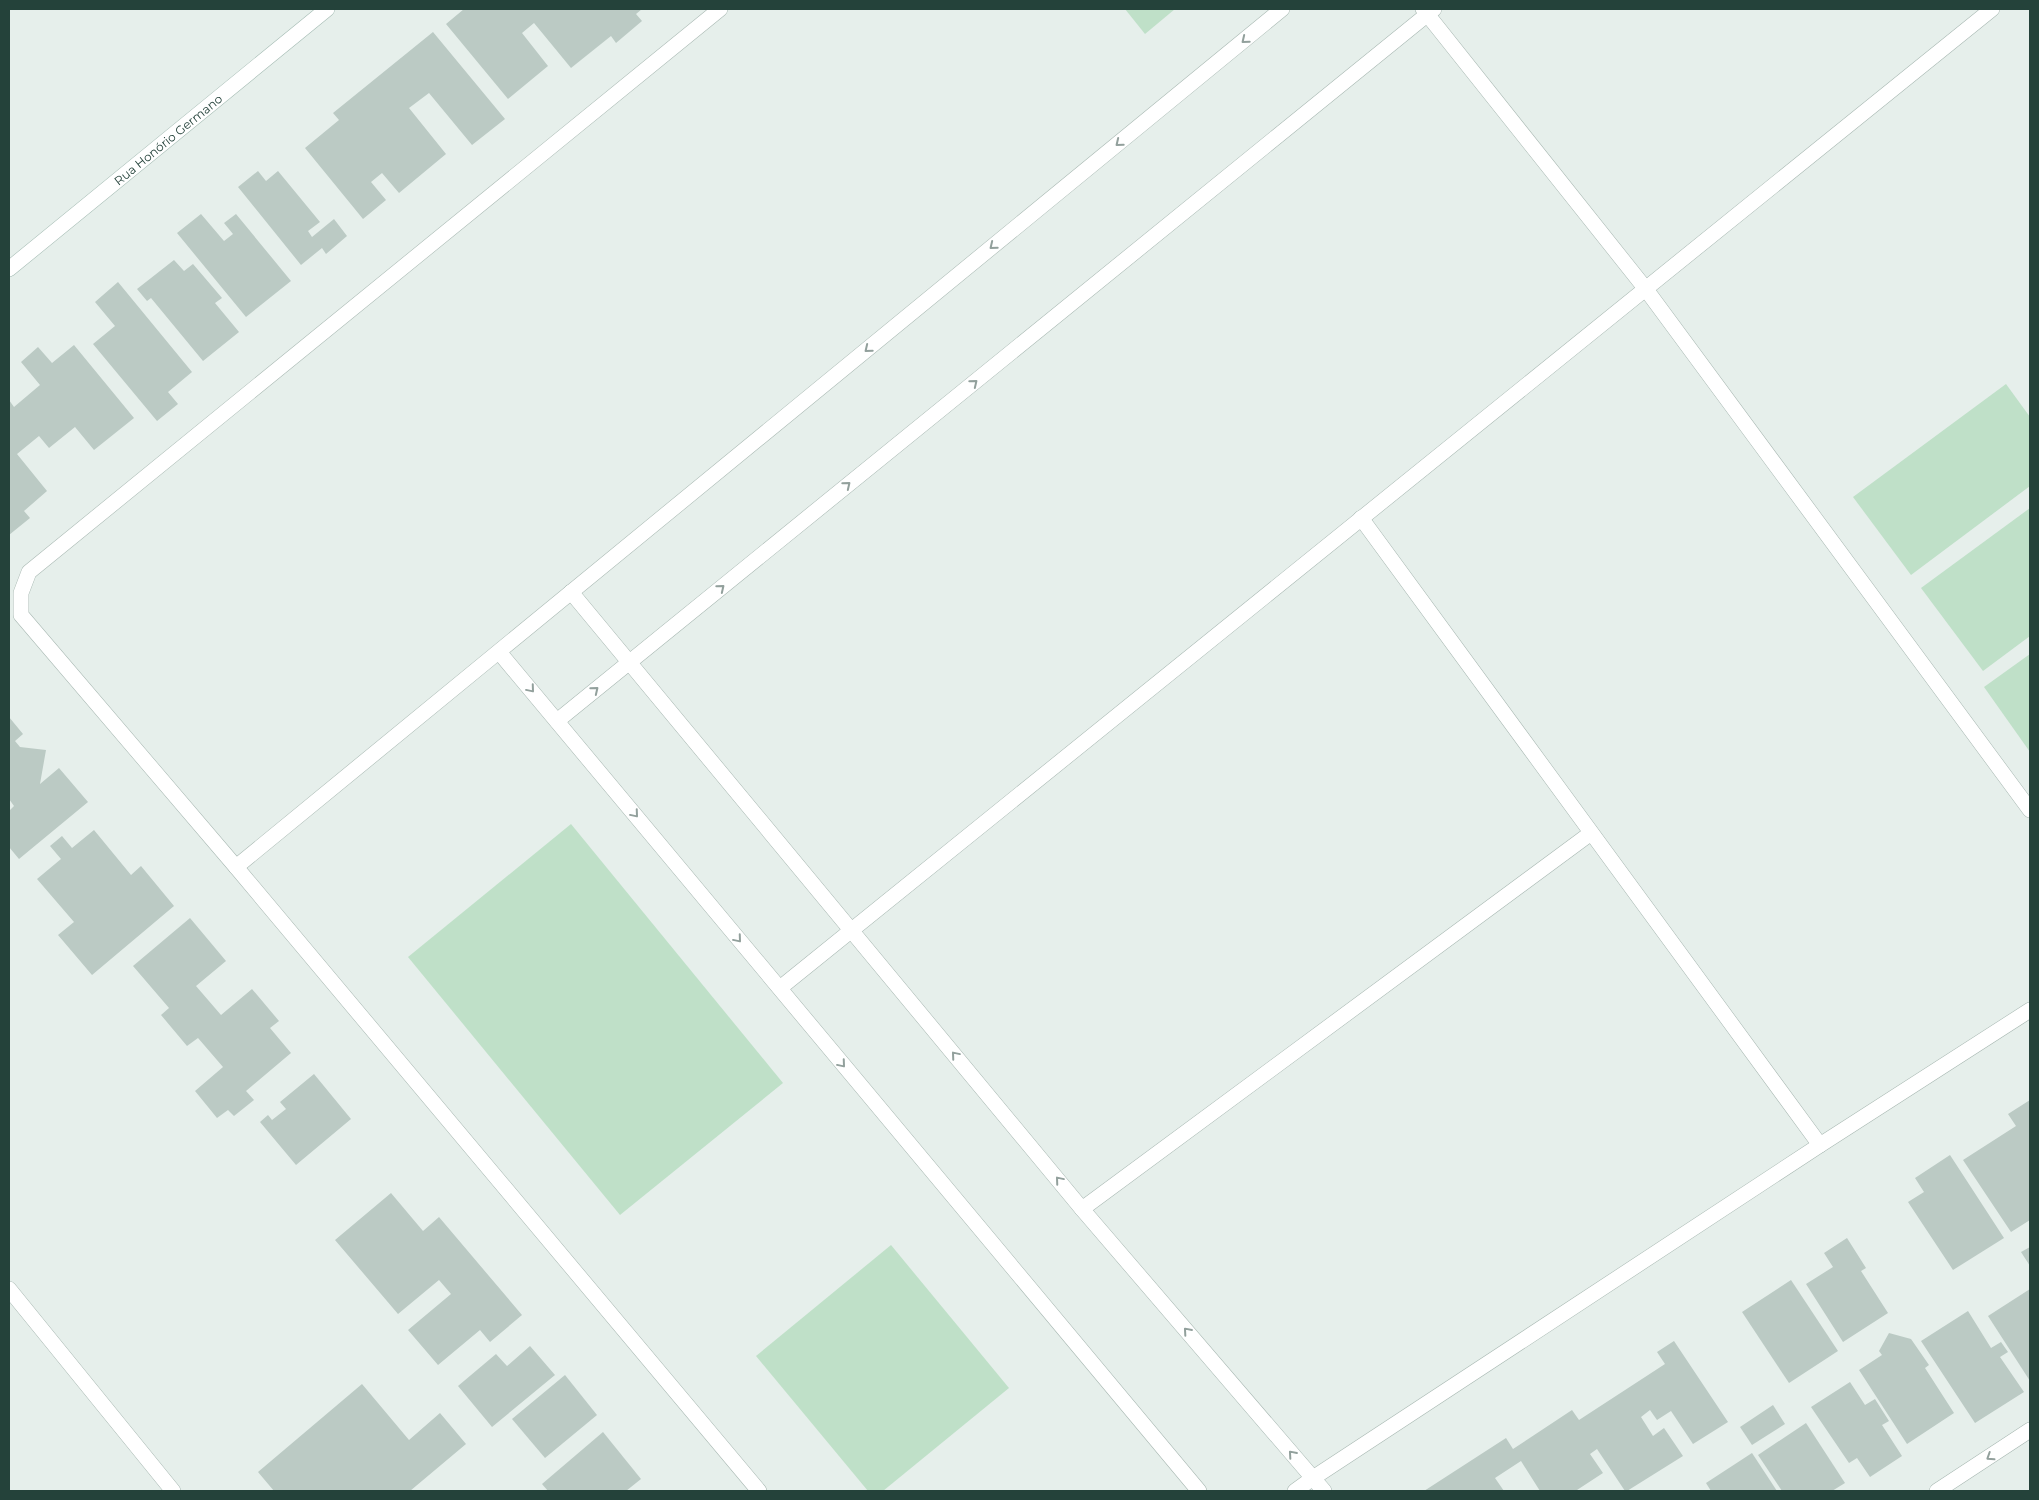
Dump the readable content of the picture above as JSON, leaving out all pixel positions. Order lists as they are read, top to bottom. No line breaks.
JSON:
{"streets":{"street":["Rua Honório Germano"]}}
